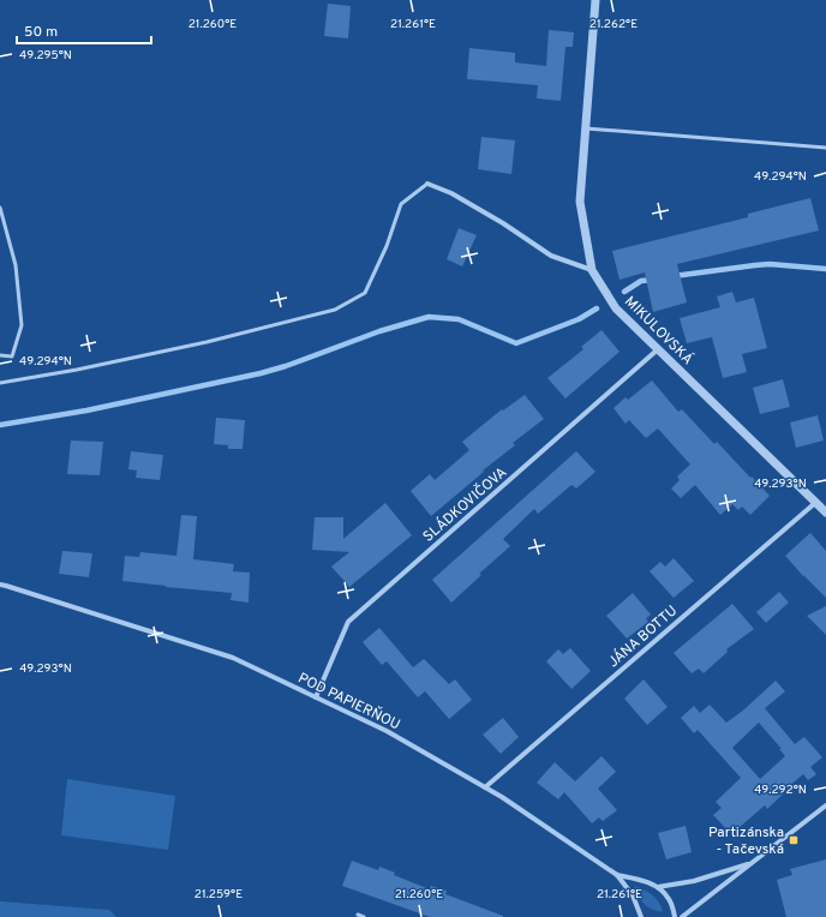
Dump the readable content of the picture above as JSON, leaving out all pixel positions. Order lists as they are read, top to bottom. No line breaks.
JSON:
{"streets":{"street":["MIKULOVSKÁ","SLÁDKOVIČOVA","JÁNA BOTTU","POD PAPIERŇOU"]},"crossings":[["MIKULOVSKÁ","SLÁDKOVIČOVA"],["MIKULOVSKÁ","JÁNA BOTTU"],["SLÁDKOVIČOVA","POD PAPIERŇOU"],["JÁNA BOTTU","POD PAPIERŇOU"]],"places":{"transit":["Partizánska - Tačevská"]},"scale_bar":"50 m","coordinates":["21.260°E","21.261°E","21.262°E","49.295°N","49.294°N","49.293°N","49.292°N","21.259°E"]}
